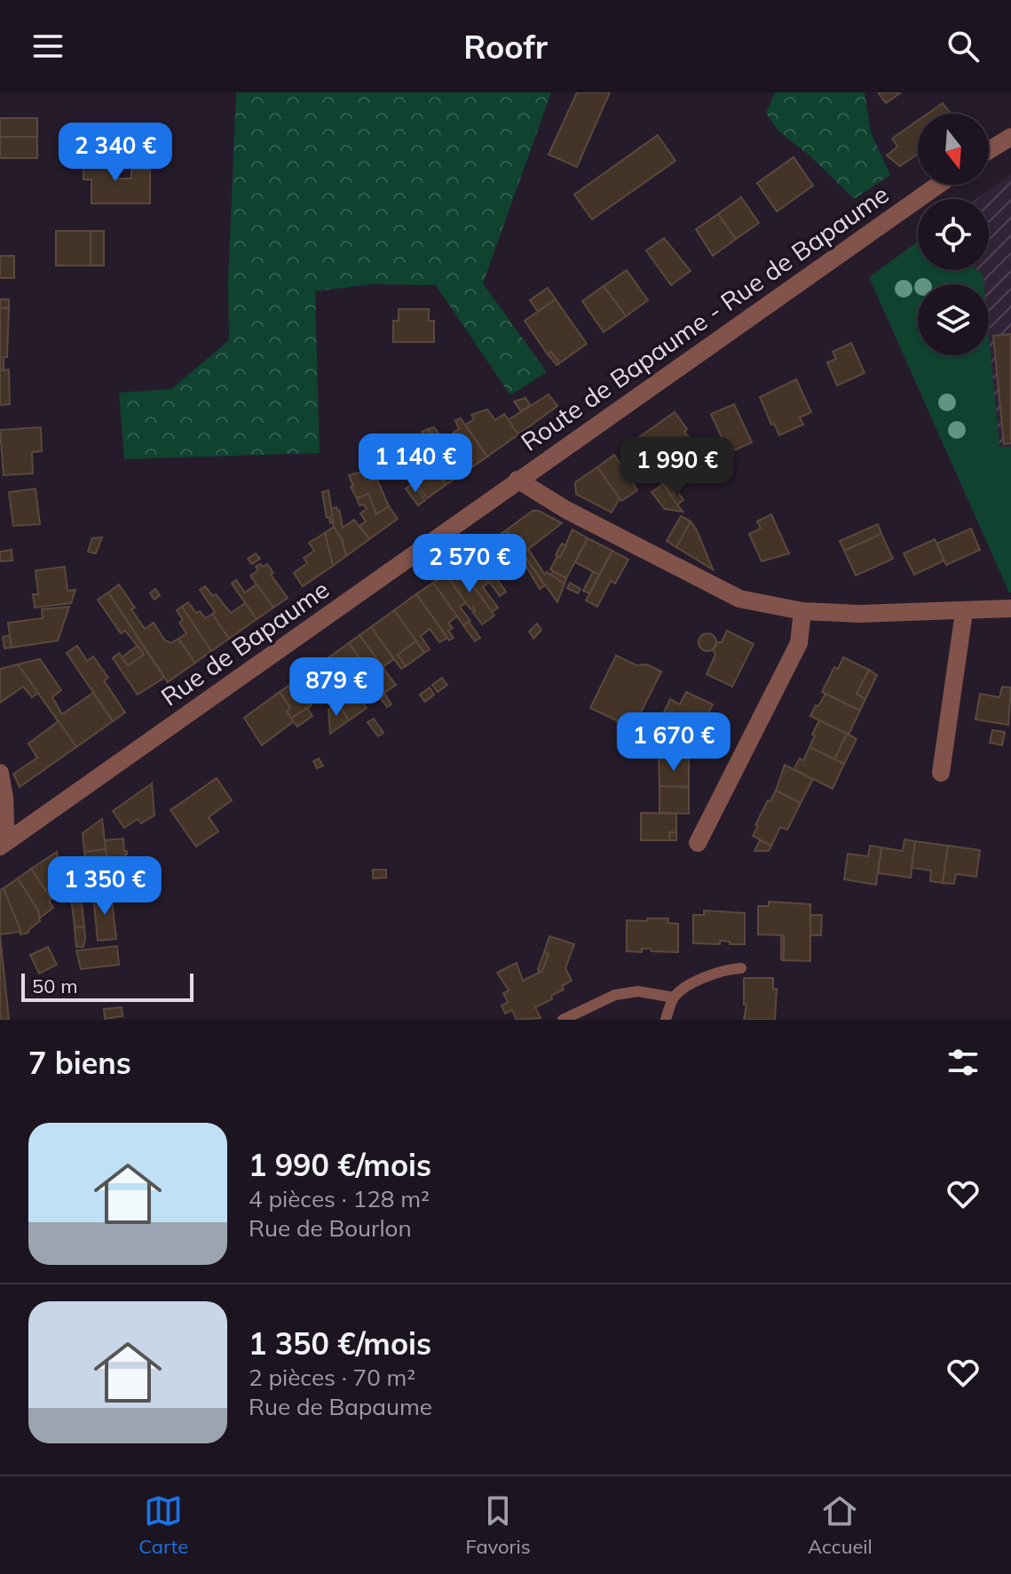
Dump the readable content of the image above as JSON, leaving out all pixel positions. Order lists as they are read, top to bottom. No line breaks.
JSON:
{"streets":{"street":["Route de Bapaume - Rue de Bapaume","Rue de Bapaume"]},"crossings":[["Route de Bapaume - Rue de Bapaume","Rue de Bapaume"]],"scale_bar":"50 m","north":"bottom","page":{"header":"Roofr","price":["2 340 €","1 140 €","1 990 €","2 570 €","879 €","1 670 €","1 350 €"],"scale":"50 m","heading":"7 biens","list":[{"name":"1 990 €/mois","note":"4 pièces · 128 m² · Rue de Bourlon"},{"name":"1 350 €/mois","note":"2 pièces · 70 m² · Rue de Bapaume"}],"tabs":["Carte","Favoris","Accueil"]}}
